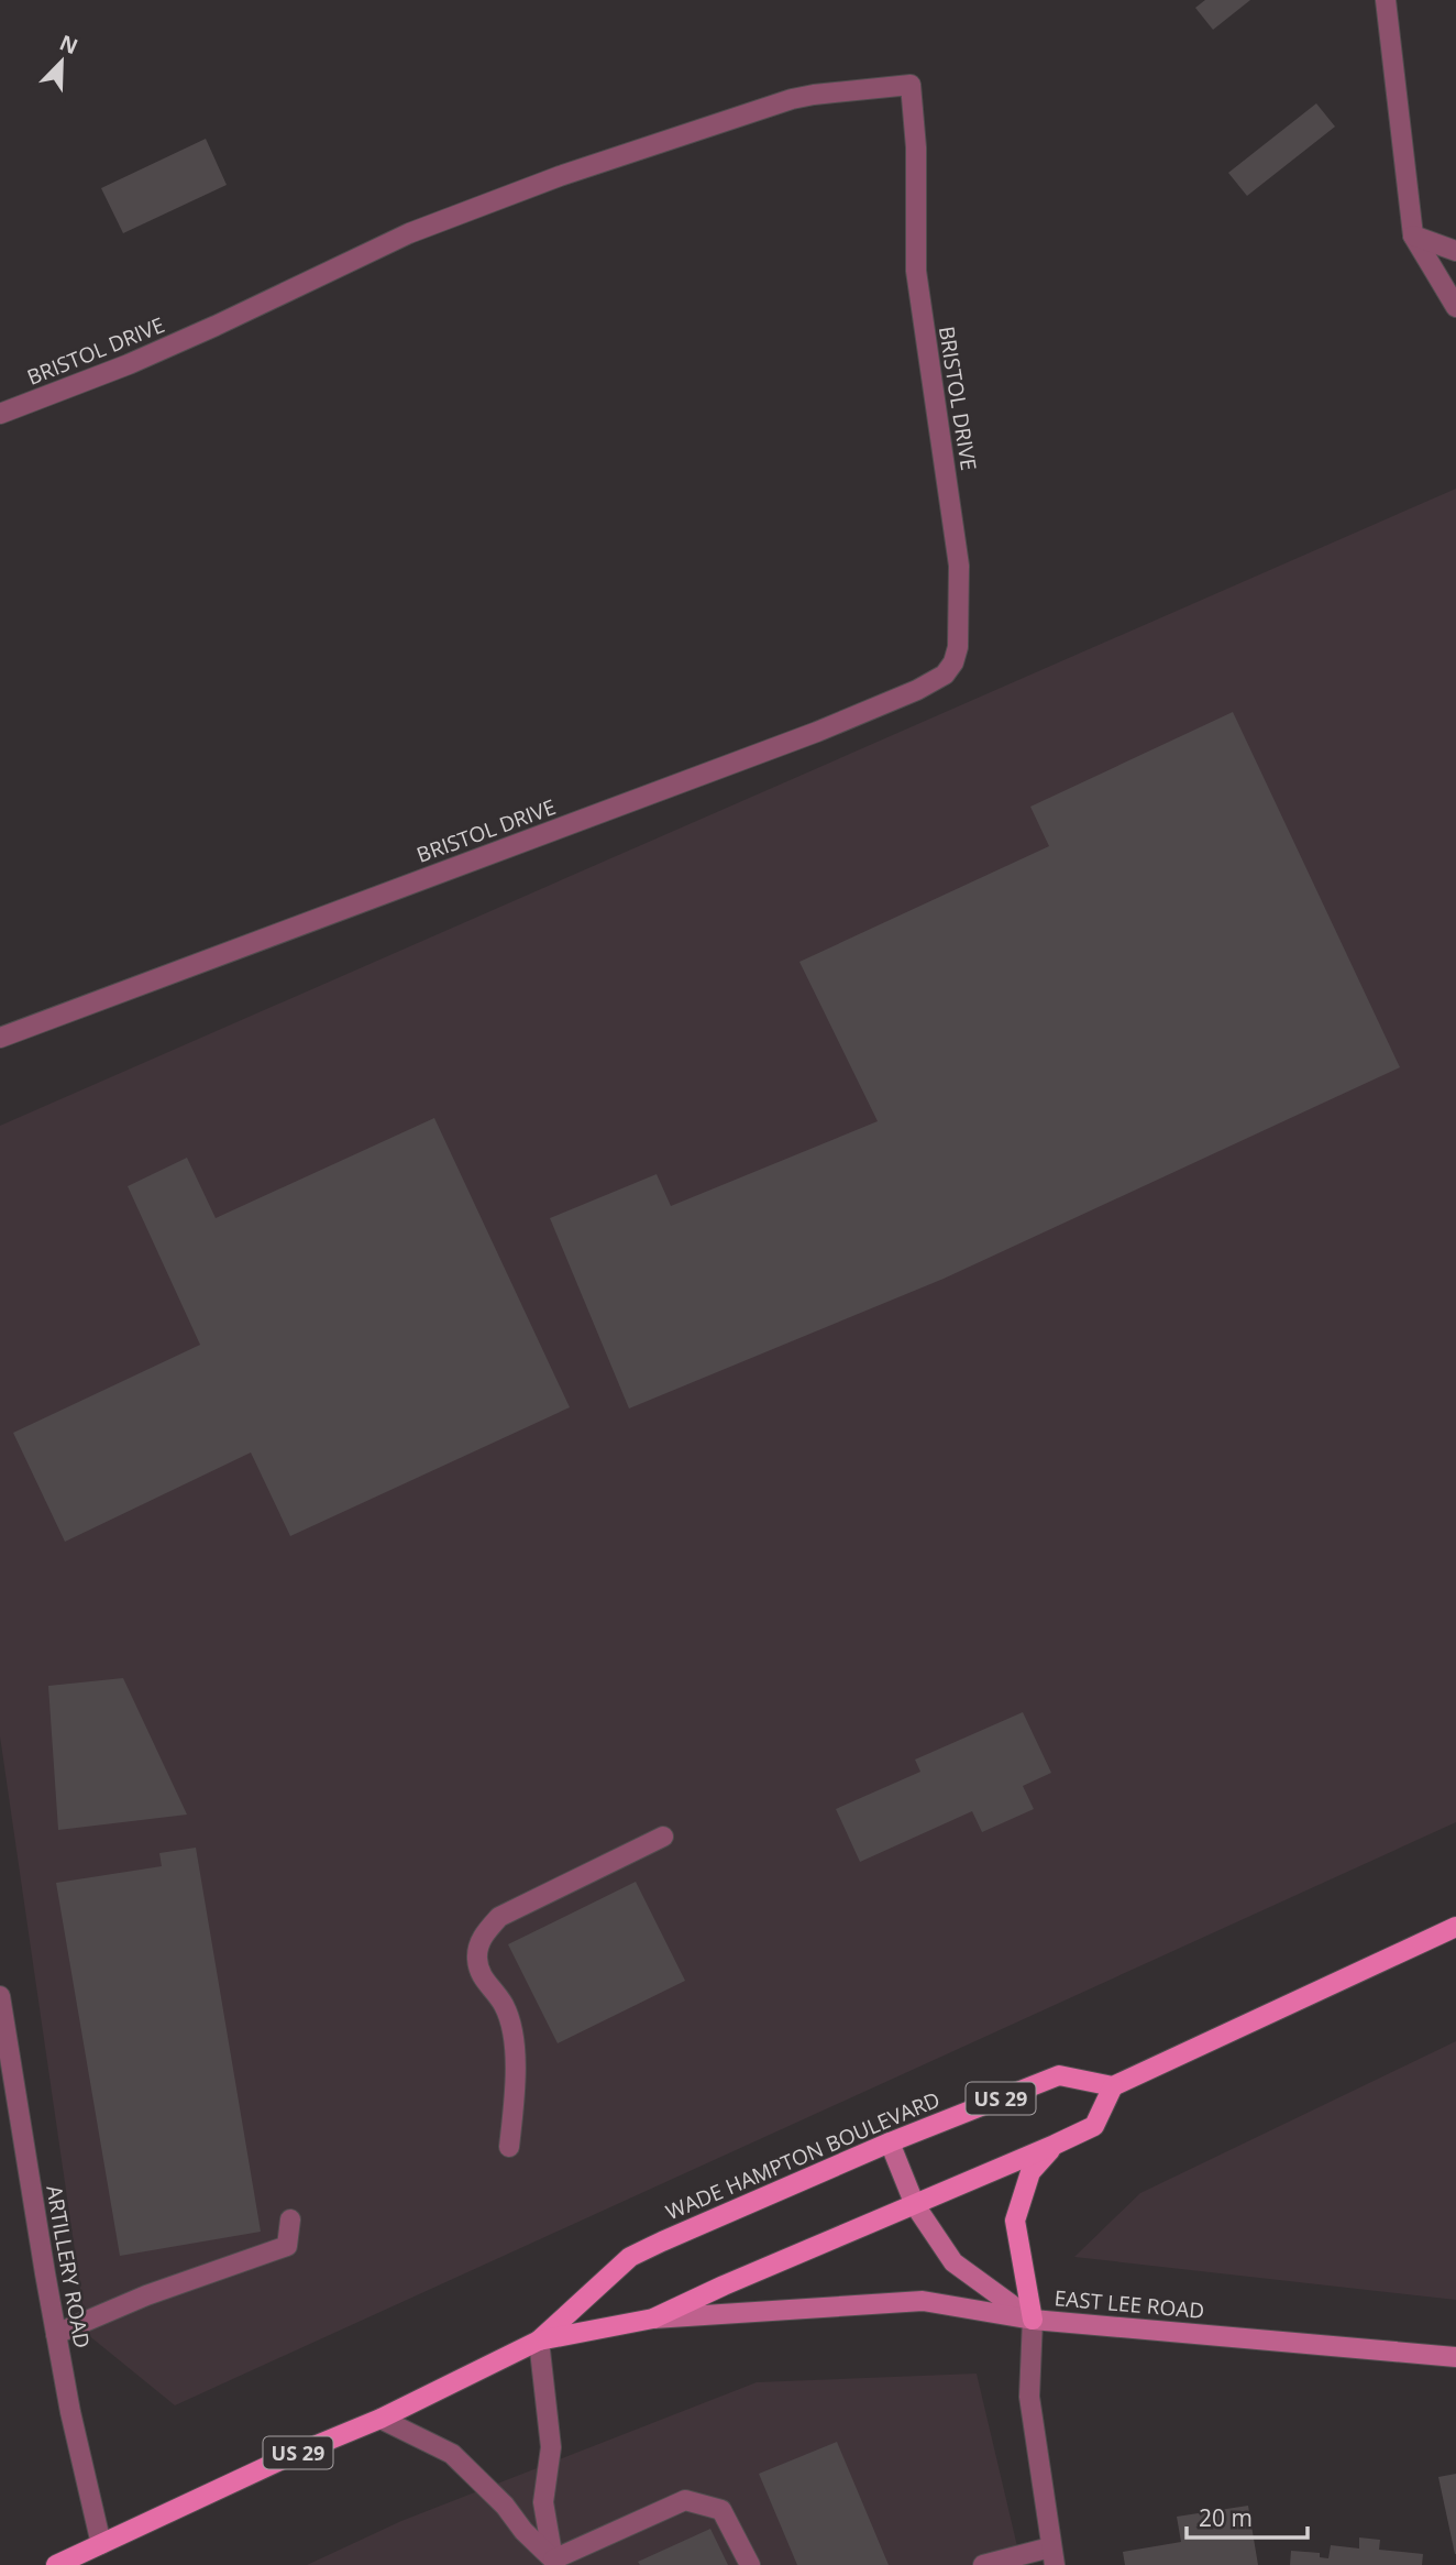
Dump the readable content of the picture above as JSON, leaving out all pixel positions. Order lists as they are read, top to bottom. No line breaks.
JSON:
{"streets":{"main road":["US 29","WADE HAMPTON BOULEVARD"],"street":["BRISTOL DRIVE","ARTILLERY ROAD","EAST LEE ROAD"]},"crossings":[["WADE HAMPTON BOULEVARD","ARTILLERY ROAD"],["WADE HAMPTON BOULEVARD","EAST LEE ROAD"]],"scale_bar":"20 m","north":"top right"}
